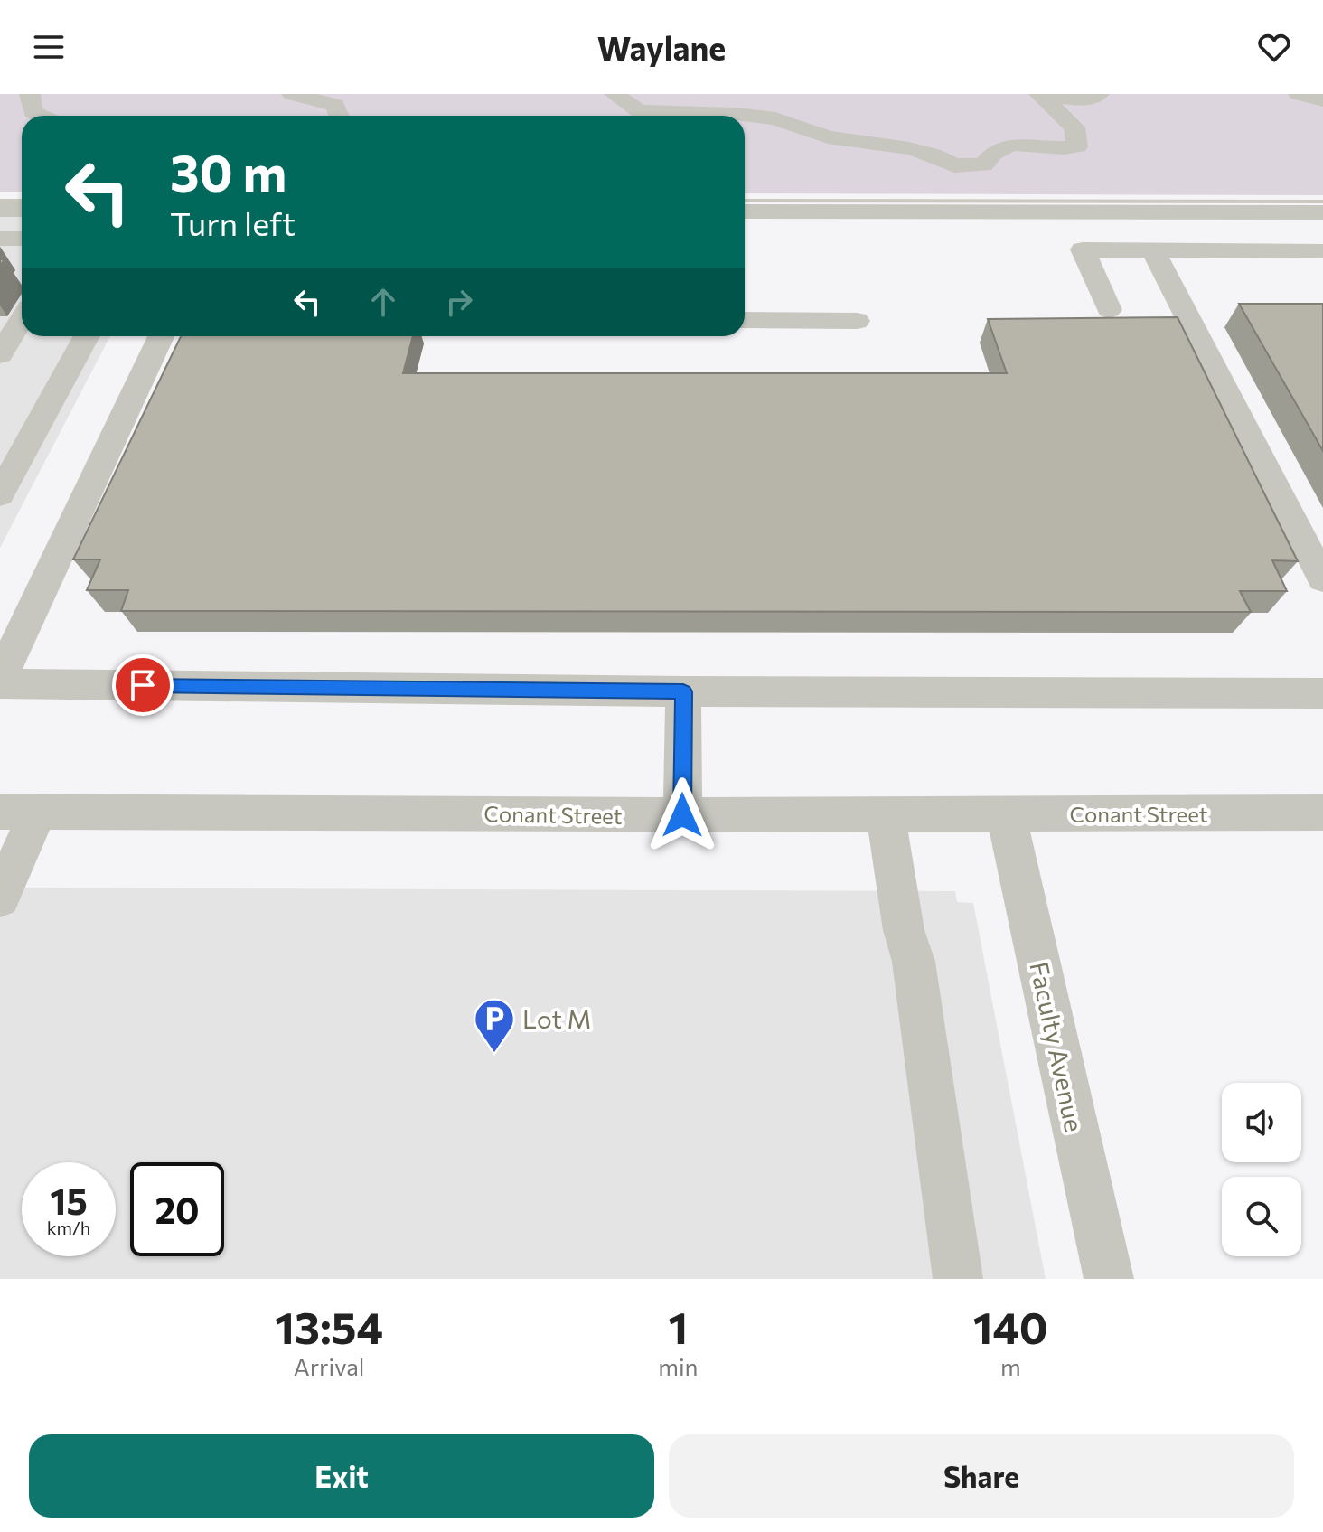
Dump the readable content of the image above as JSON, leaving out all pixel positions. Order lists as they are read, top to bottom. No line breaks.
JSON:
{"streets":{"street":["Conant Street","Faculty Avenue"]},"crossings":[["Conant Street","Faculty Avenue"]],"places":{"parking":["Lot M"]},"page":{"header":"Waylane","turn":["30 m","Turn left"],"speed":"15 km/h","limit":"20","eta":["13:54","Arrival","1","min","140","m"],"buttons":["Exit","Share"]}}
